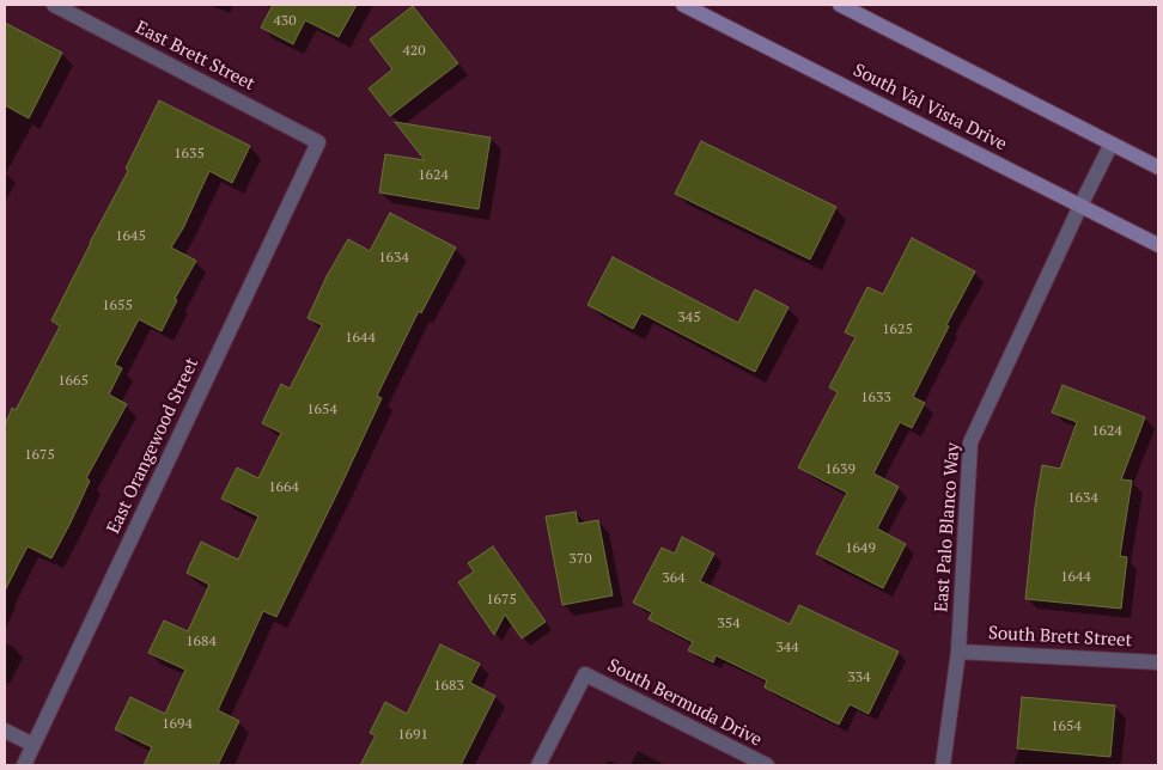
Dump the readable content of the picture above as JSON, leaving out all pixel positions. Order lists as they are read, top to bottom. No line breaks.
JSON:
{"streets":{"main road":["South Val Vista Drive"],"street":["East Brett Street","East Orangewood Street","East Palo Blanco Way","South Brett Street","South Bermuda Drive"]},"crossings":[["East Brett Street","East Orangewood Street"],["South Val Vista Drive","East Palo Blanco Way"],["East Palo Blanco Way","South Brett Street"]],"house_numbers":["430","420","1635","1624","1645","1634","1655","345","1625","1644","1665","1633","1654","1624","1675","1639","1664","1634","1649","370","1644","364","1675","354","1684","344","334","1683","1694","1654","1691"]}
